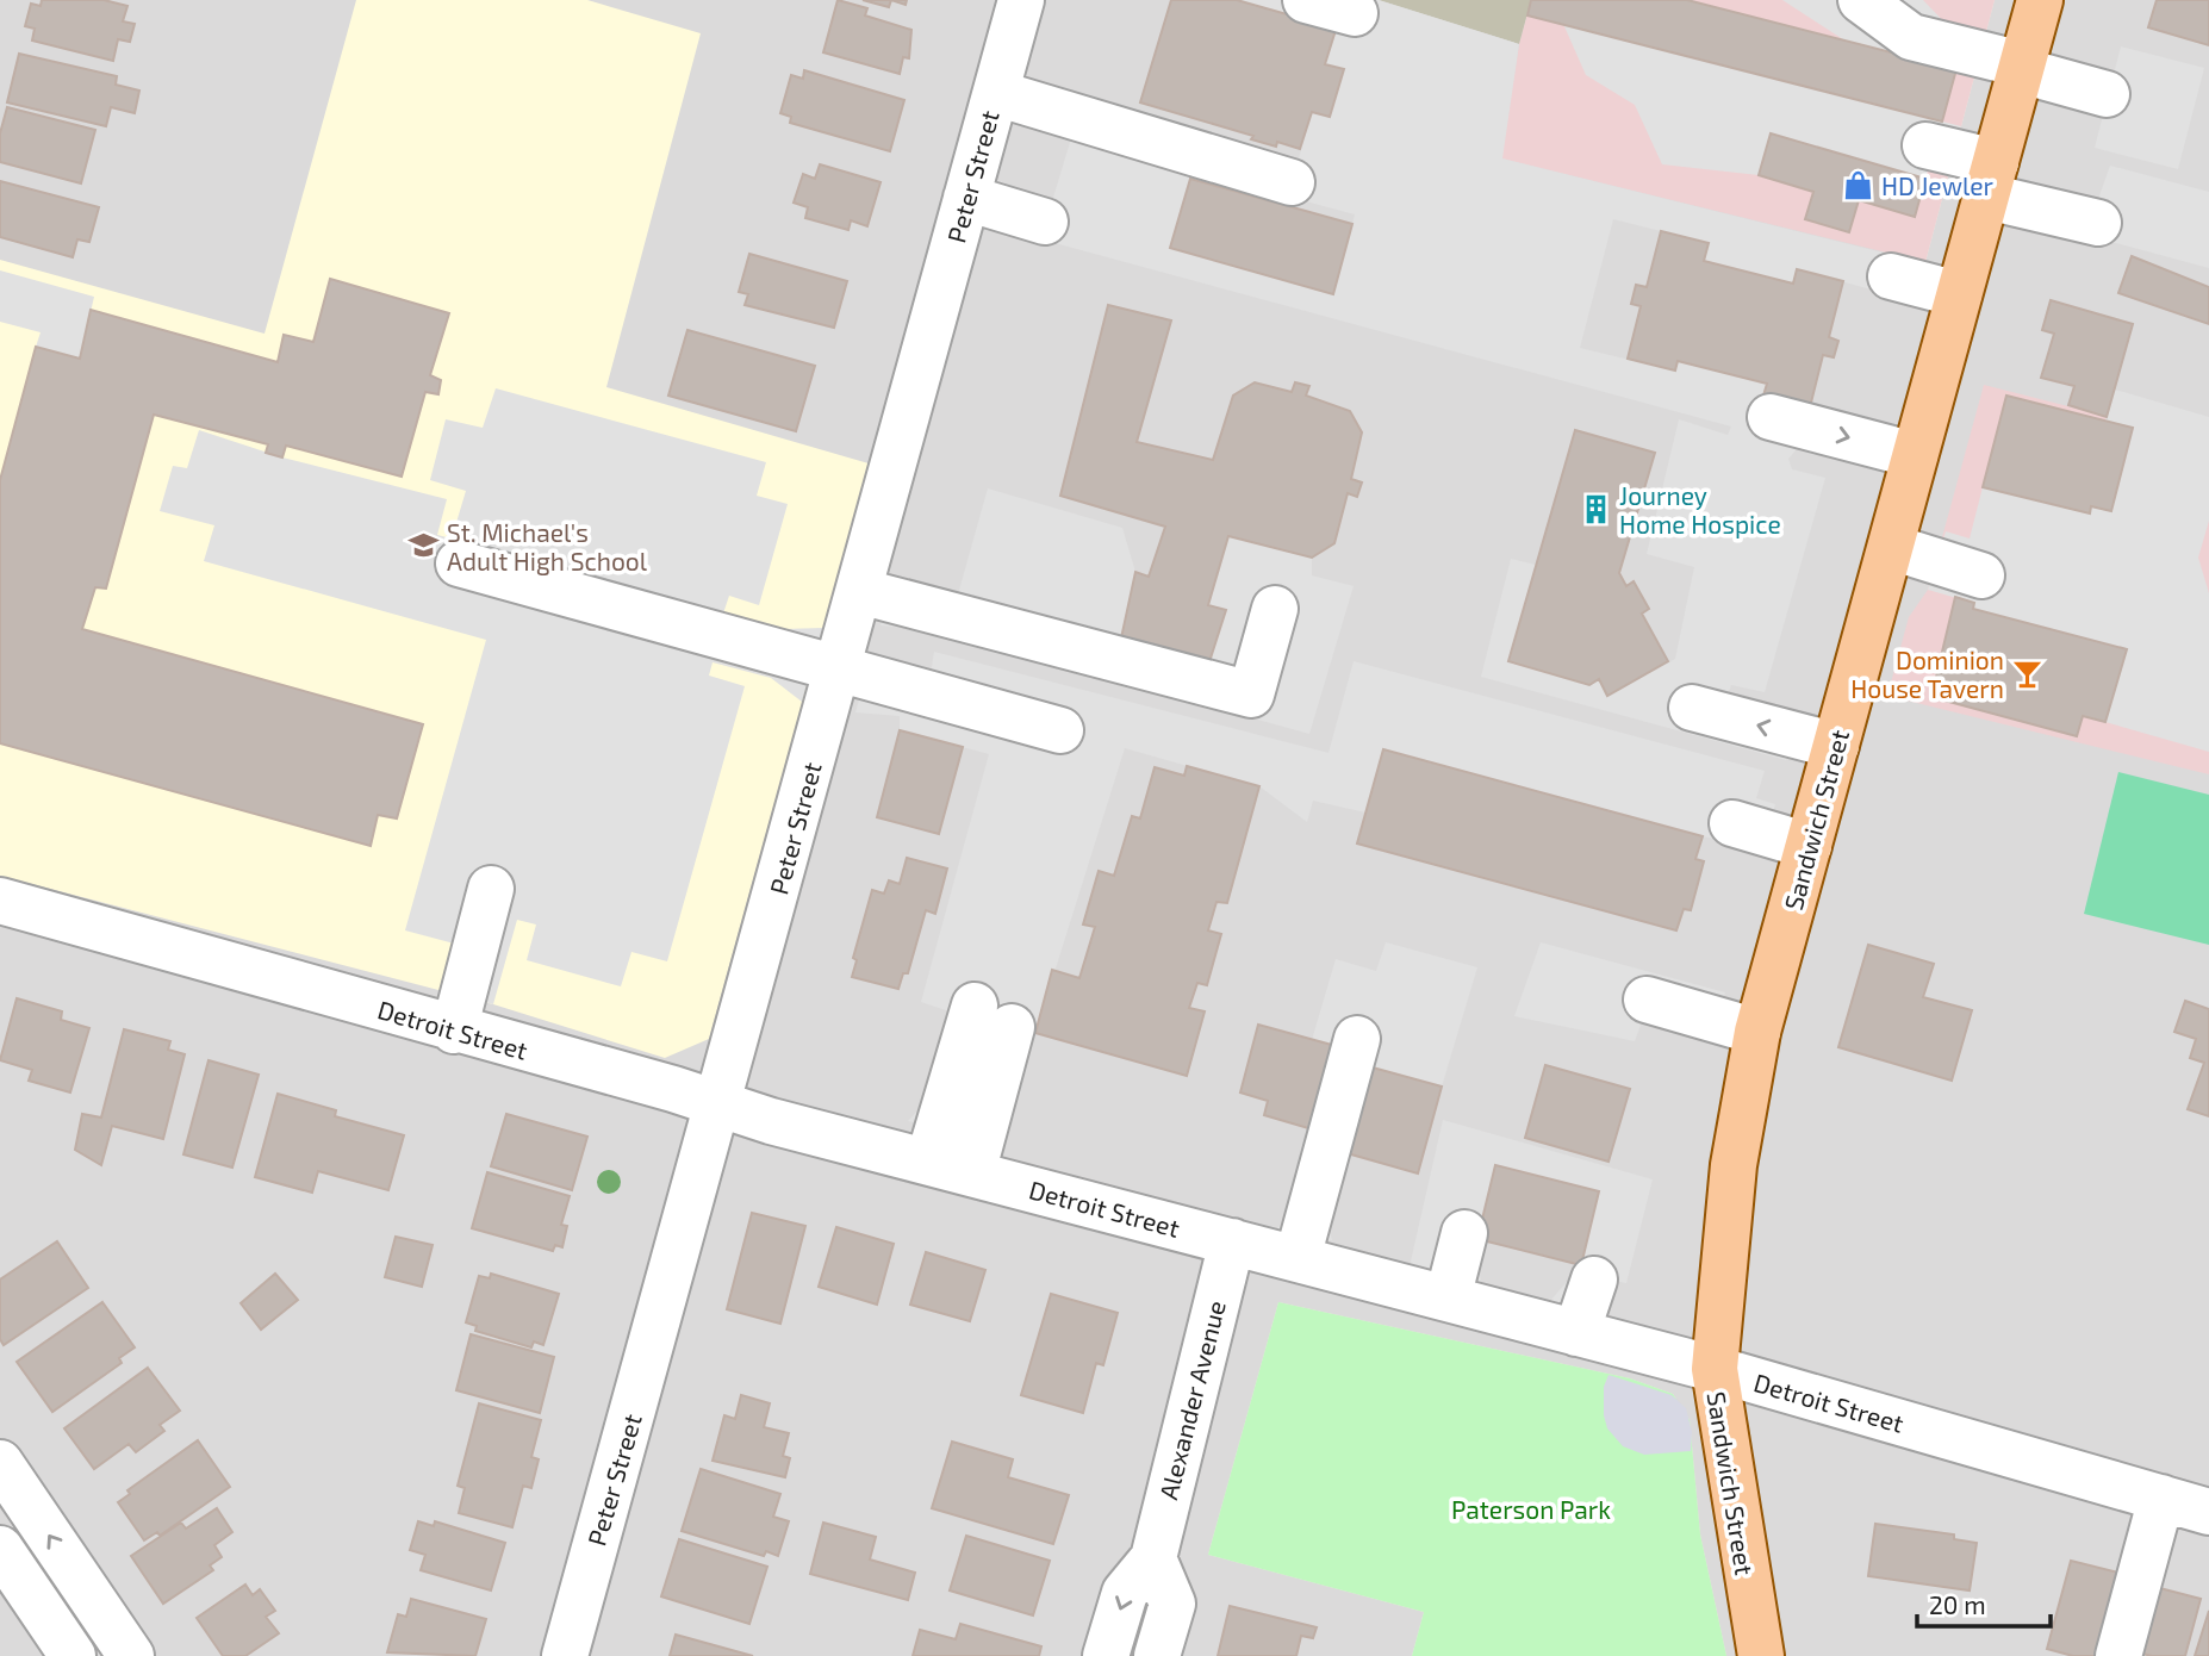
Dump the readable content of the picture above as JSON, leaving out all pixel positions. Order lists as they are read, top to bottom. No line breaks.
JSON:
{"streets":{"main road":["Sandwich Street"],"street":["Peter Street","Detroit Street","Alexander Avenue"]},"crossings":[["Peter Street","Detroit Street"],["Sandwich Street","Detroit Street"],["Detroit Street","Alexander Avenue"]],"parks":["Paterson Park"],"places":{"shop":["HD Jewler"],"building":["Journey Home Hospice"],"school or university":["St. Michael's Adult High School"],"bar":["Dominion House Tavern"]},"scale_bar":"20 m"}
